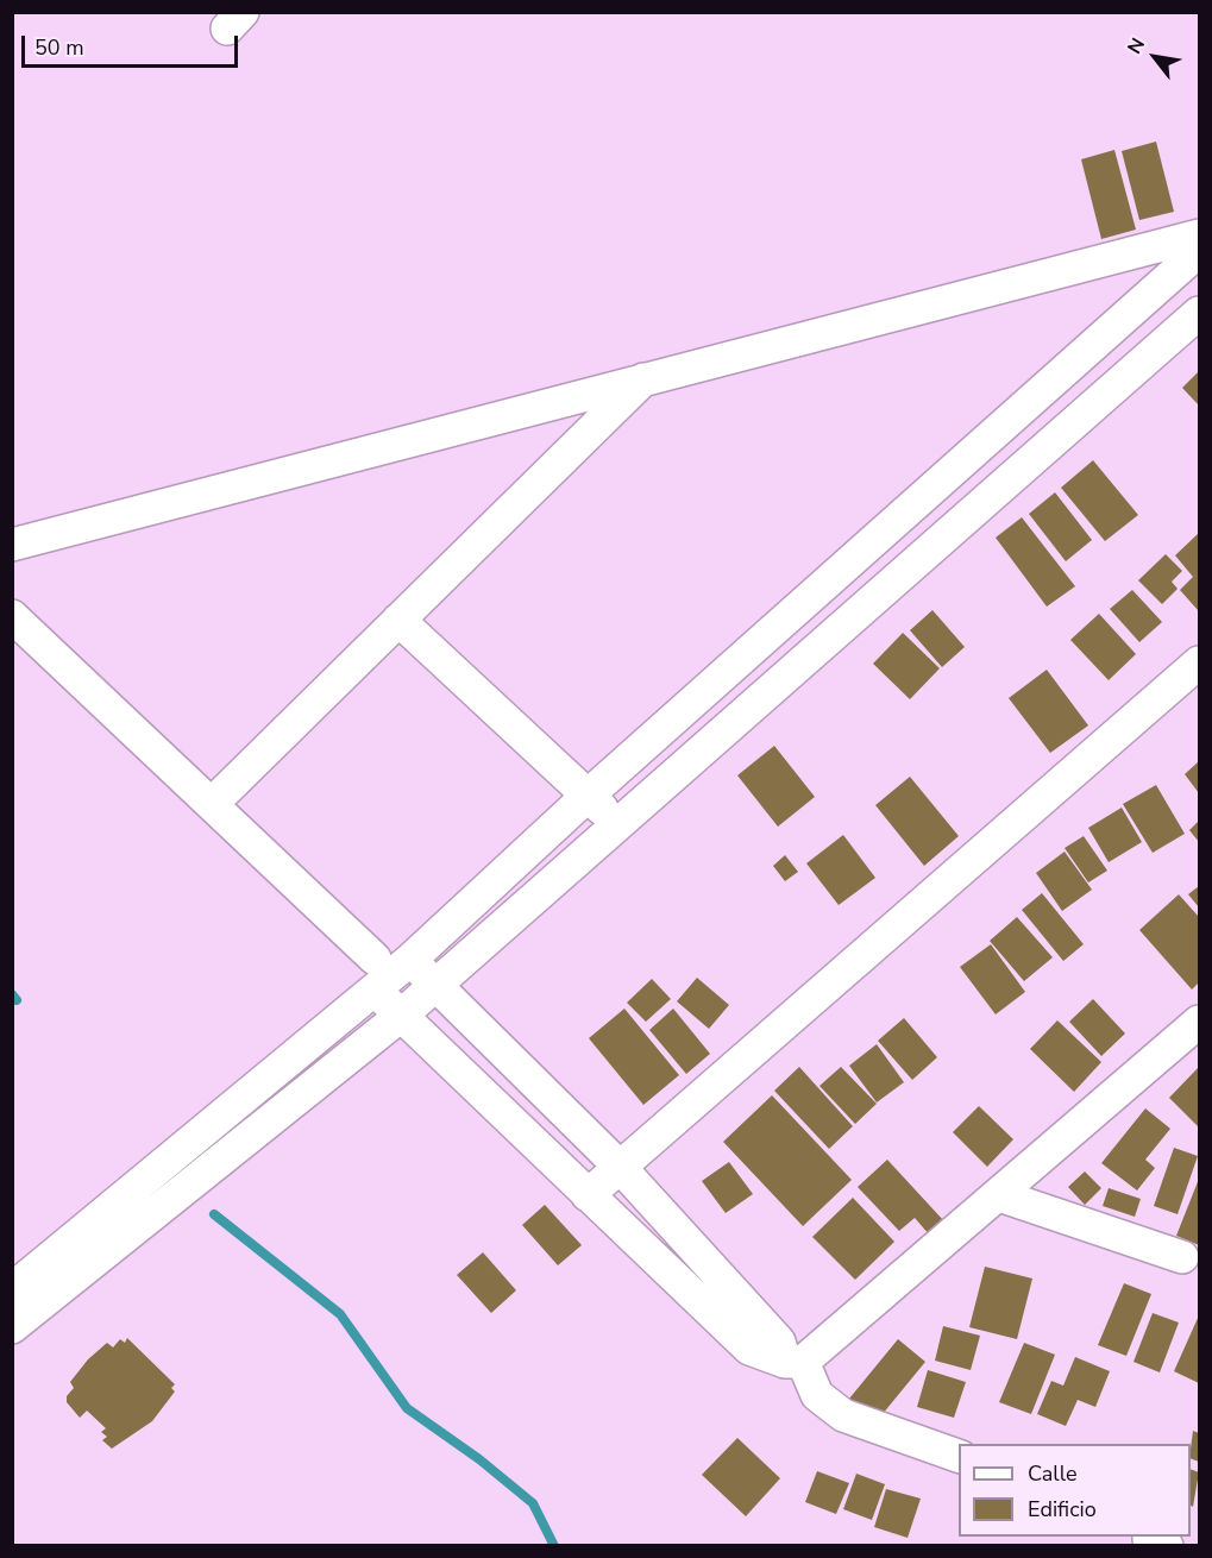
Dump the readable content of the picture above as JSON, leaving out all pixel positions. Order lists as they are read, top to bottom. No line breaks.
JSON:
{"legend":["Calle","Edificio"],"scale_bar":"50 m","north":"top left"}
